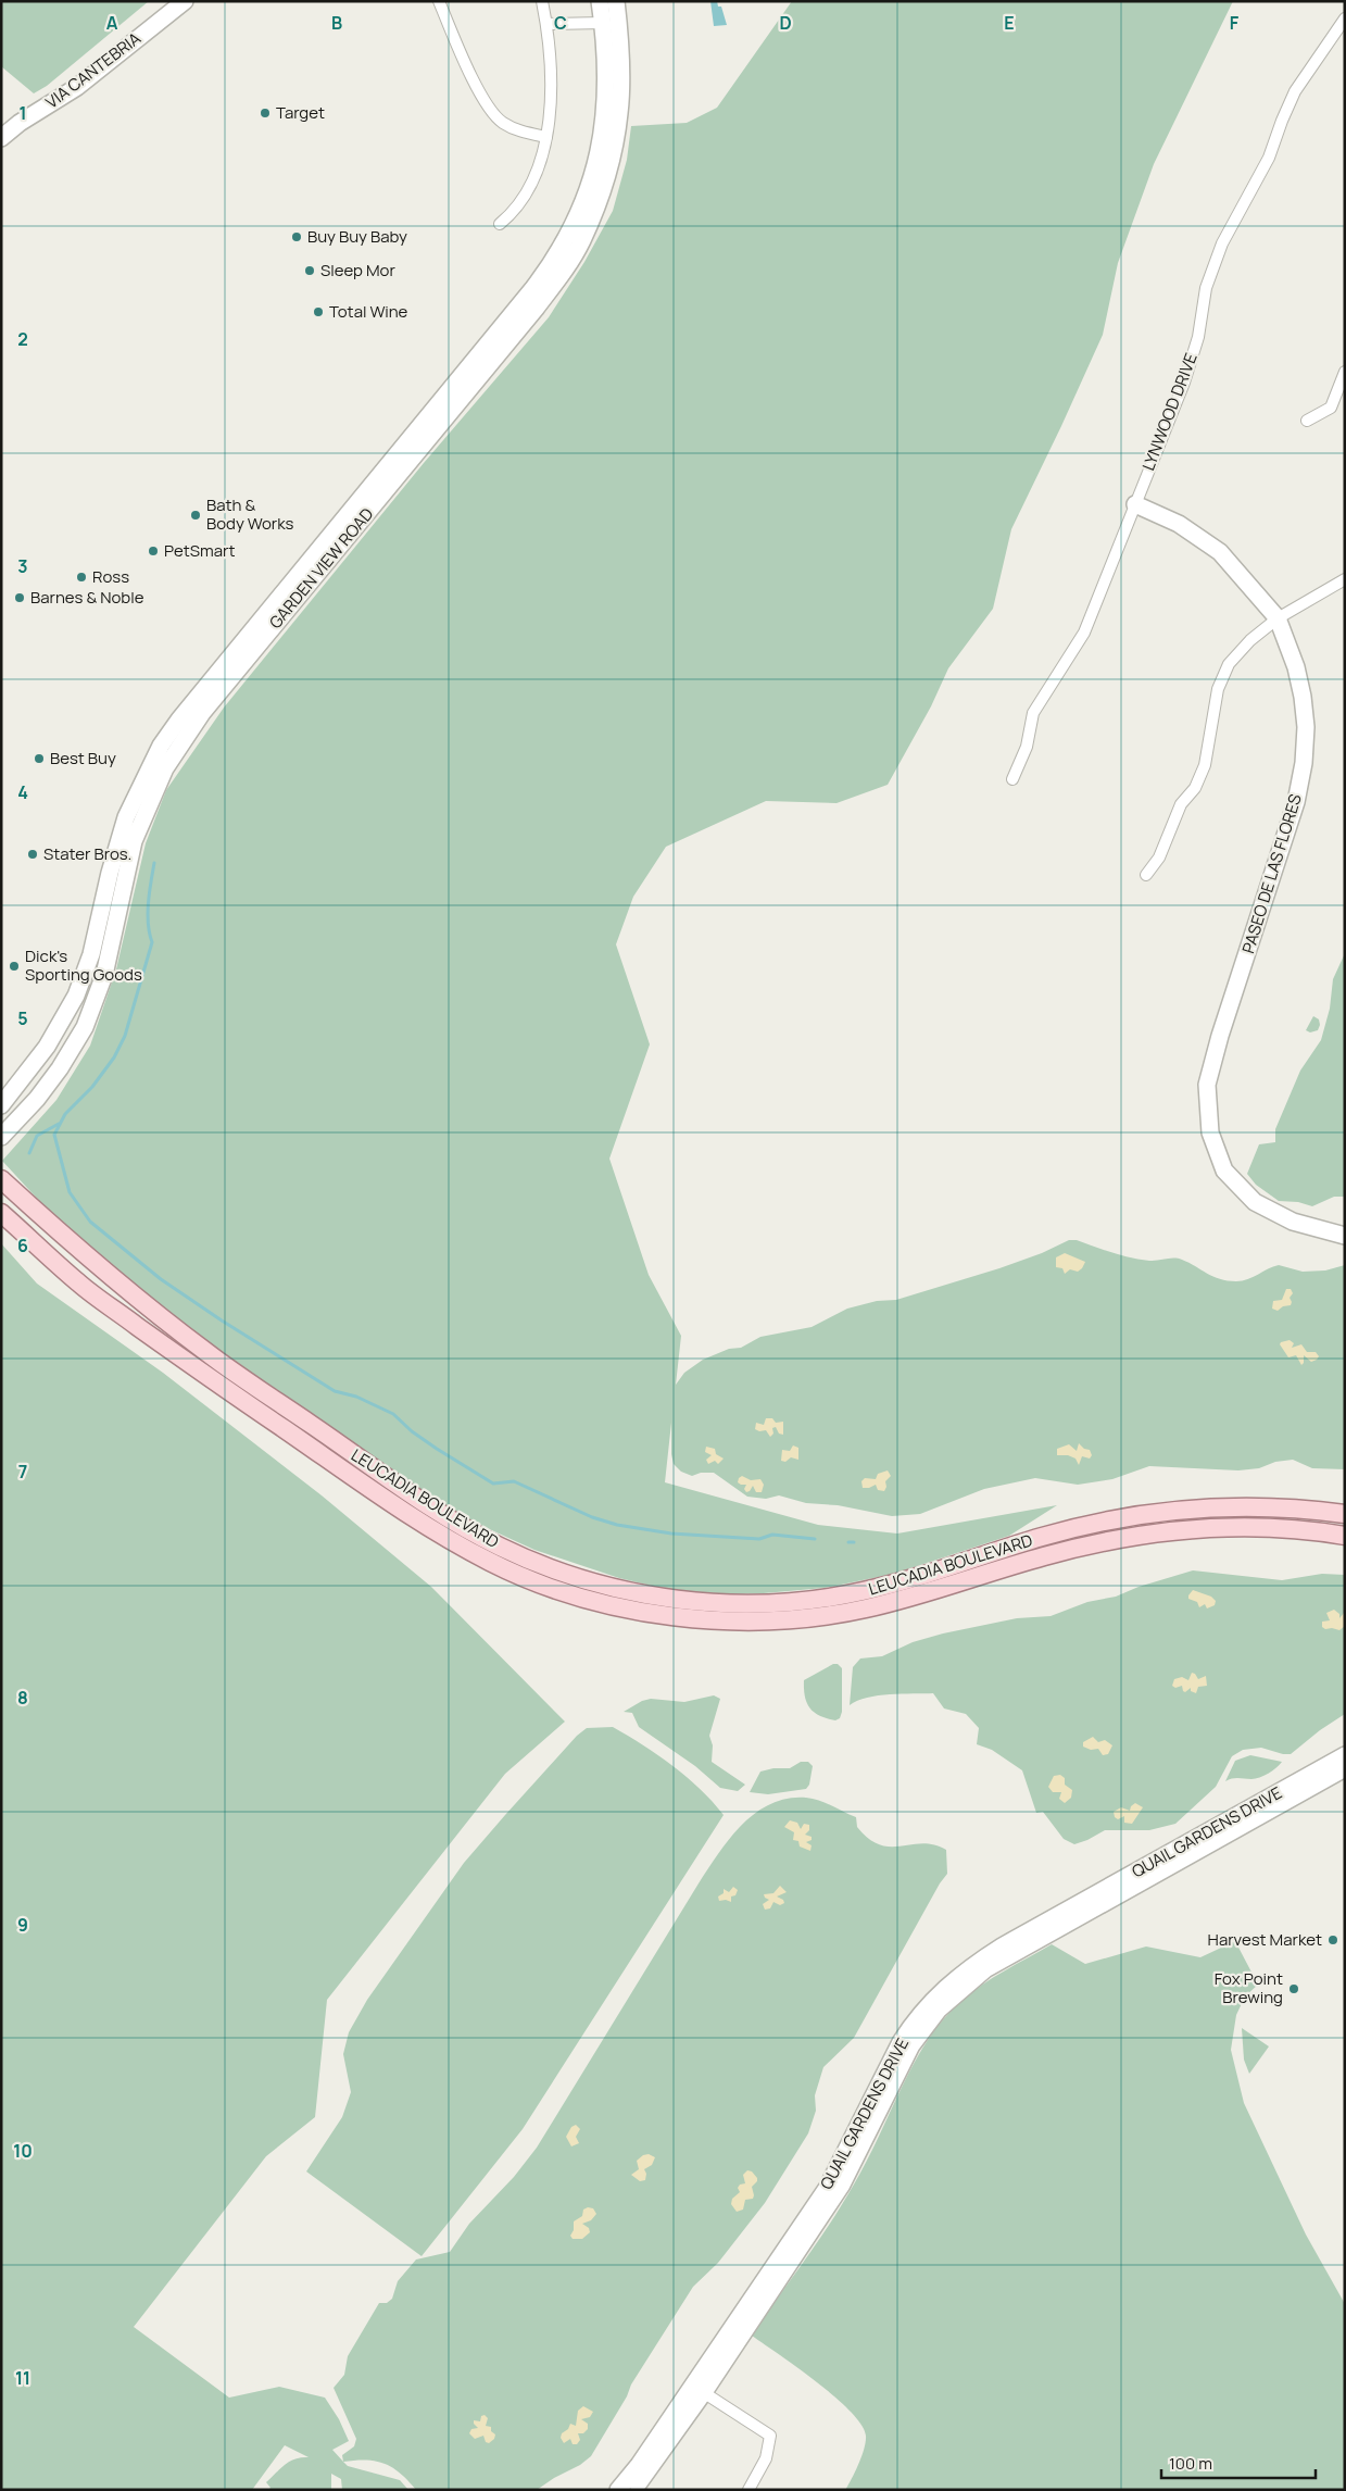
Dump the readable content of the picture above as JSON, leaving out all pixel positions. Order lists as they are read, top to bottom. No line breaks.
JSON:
{"streets":{"main road":["VIA CANTEBRIA","GARDEN VIEW ROAD","PASEO DE LAS FLORES","LEUCADIA BOULEVARD","QUAIL GARDENS DRIVE"],"street":["LYNWOOD DRIVE"]},"crossings":[["LYNWOOD DRIVE","PASEO DE LAS FLORES"]],"places":["Target","Buy Buy Baby","Sleep Mor","Total Wine","Bath & Body Works","PetSmart","Ross","Barnes & Noble","Best Buy","Stater Bros.","Dick's Sporting Goods","Harvest Market","Fox Point Brewing"],"scale_bar":"100 m","grid":{"columns":["A","B","C","D","E","F"],"rows":["1","2","3","4","5","6","7","8","9","10","11"]}}
